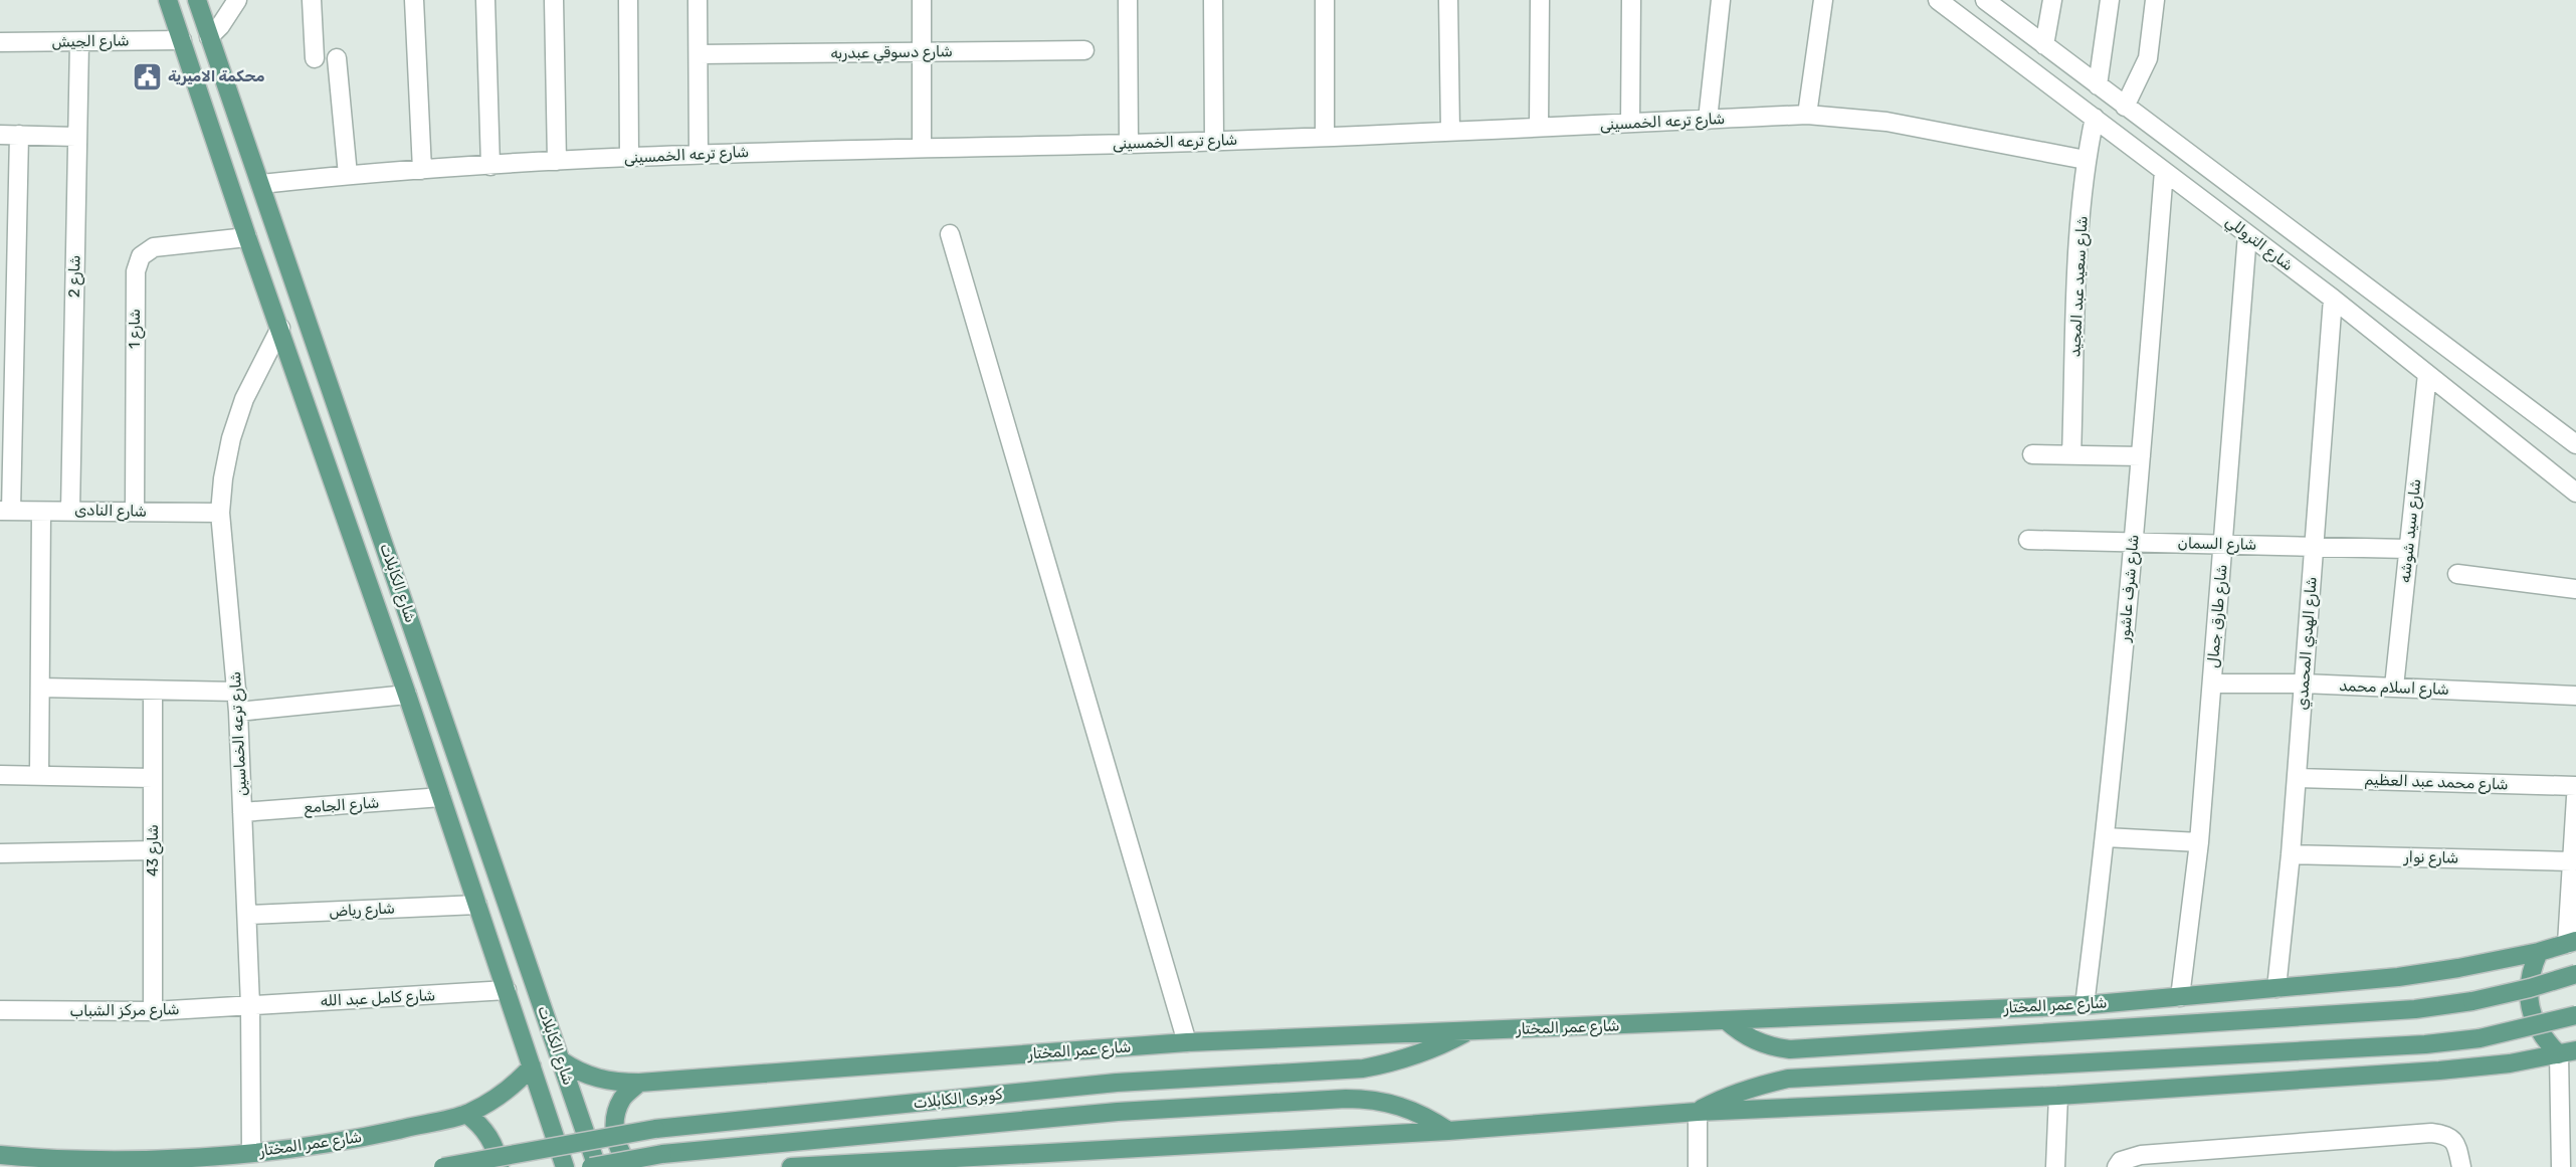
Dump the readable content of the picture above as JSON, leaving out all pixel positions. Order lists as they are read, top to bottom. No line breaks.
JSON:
{"streets":{"main road":["شارع الكابلات","شارع عمر المختار","كوبرى الكابلات"],"street":["شارع الجيش","شارع دسوقي عبدربه","شارع ترعه الخمسينى","شارع التروللي","شارع 2","شارع سعيد عبد المجيد","شارع 1","شارع النادى","شارع سيد شوشه","شارع السمان","شارع شرف عاشور","شارع طارق جمال","شارع الهدي المحمدي","شارع اسلام محمد","شارع ترعه الخماسين","شارع محمد عبد العظيم","شارع الجامع","شارع 43","شارع نوار","شارع رياض","شارع كامل عبد الله","شارع مركز الشباب"]},"crossings":[["شارع الجيش","شارع 2"],["شارع الجيش","شارع الكابلات"],["شارع ترعه الخمسينى","شارع سعيد عبد المجيد"],["شارع ترعه الخمسينى","شارع الكابلات"],["شارع التروللي","شارع سعيد عبد المجيد"],["شارع التروللي","شارع سيد شوشه"],["شارع التروللي","شارع شرف عاشور"],["شارع التروللي","شارع طارق جمال"],["شارع التروللي","شارع الهدي المحمدي"],["شارع 2","شارع النادى"],["شارع 1","شارع النادى"],["شارع 1","شارع الكابلات"],["شارع النادى","شارع ترعه الخماسين"],["شارع سيد شوشه","شارع السمان"],["شارع سيد شوشه","شارع اسلام محمد"],["شارع السمان","شارع شرف عاشور"],["شارع السمان","شارع طارق جمال"],["شارع السمان","شارع الهدي المحمدي"],["شارع الكابلات","شارع ترعه الخماسين"],["شارع الكابلات","شارع الجامع"],["شارع الكابلات","شارع رياض"],["شارع الكابلات","شارع كامل عبد الله"],["شارع الكابلات","شارع عمر المختار"],["شارع شرف عاشور","شارع عمر المختار"],["شارع طارق جمال","شارع اسلام محمد"],["شارع طارق جمال","شارع عمر المختار"],["شارع الهدي المحمدي","شارع اسلام محمد"],["شارع الهدي المحمدي","شارع محمد عبد العظيم"],["شارع الهدي المحمدي","شارع نوار"],["شارع الهدي المحمدي","شارع عمر المختار"],["شارع ترعه الخماسين","شارع الجامع"],["شارع ترعه الخماسين","شارع رياض"],["شارع ترعه الخماسين","شارع كامل عبد الله"],["شارع ترعه الخماسين","شارع عمر المختار"],["شارع ترعه الخماسين","شارع مركز الشباب"],["شارع 43","شارع مركز الشباب"],["شارع كامل عبد الله","شارع مركز الشباب"],["شارع عمر المختار","كوبرى الكابلات"]],"places":{"public building":["محكمة الاميرية"]}}
